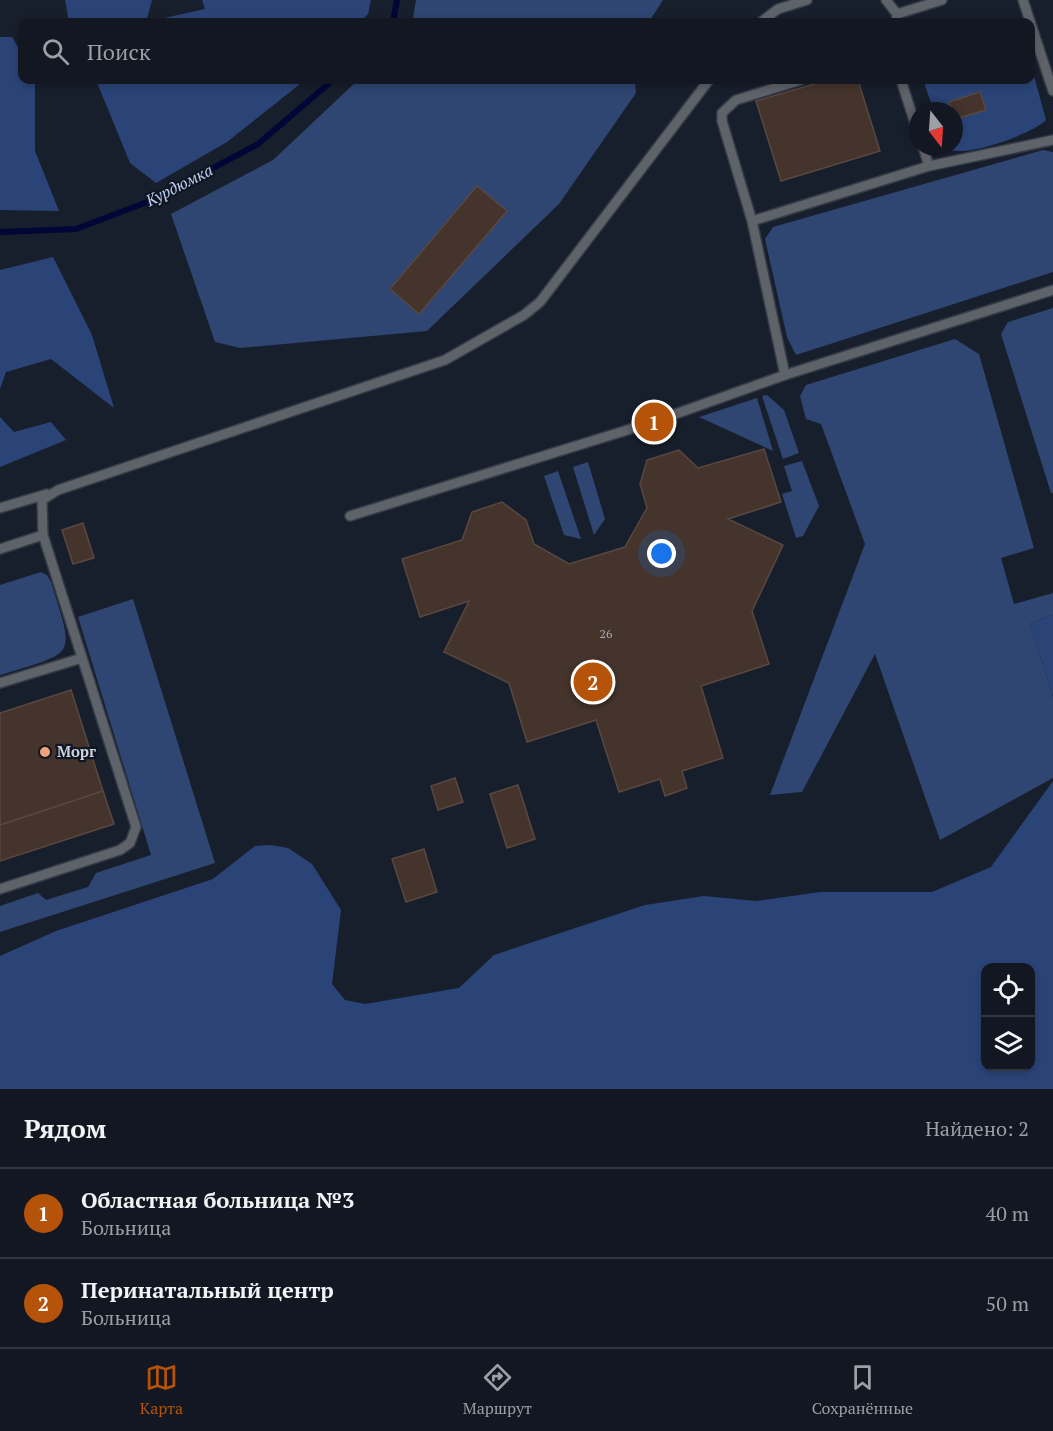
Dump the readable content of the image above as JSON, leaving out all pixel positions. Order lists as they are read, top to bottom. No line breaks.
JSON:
{"water":["Курдюмка"],"places":["Морг"],"house_numbers":["26"],"north":"bottom","page":{"search":"Поиск","pins":["1","2"],"heading":["Рядом","Найдено: 2"],"list":[{"mark":"1","name":"Областная больница №3","note":"Больница","value":"40 m"},{"mark":"2","name":"Перинатальный центр","note":"Больница","value":"50 m"}],"nav":["Карта","Маршрут","Сохранённые"]}}
